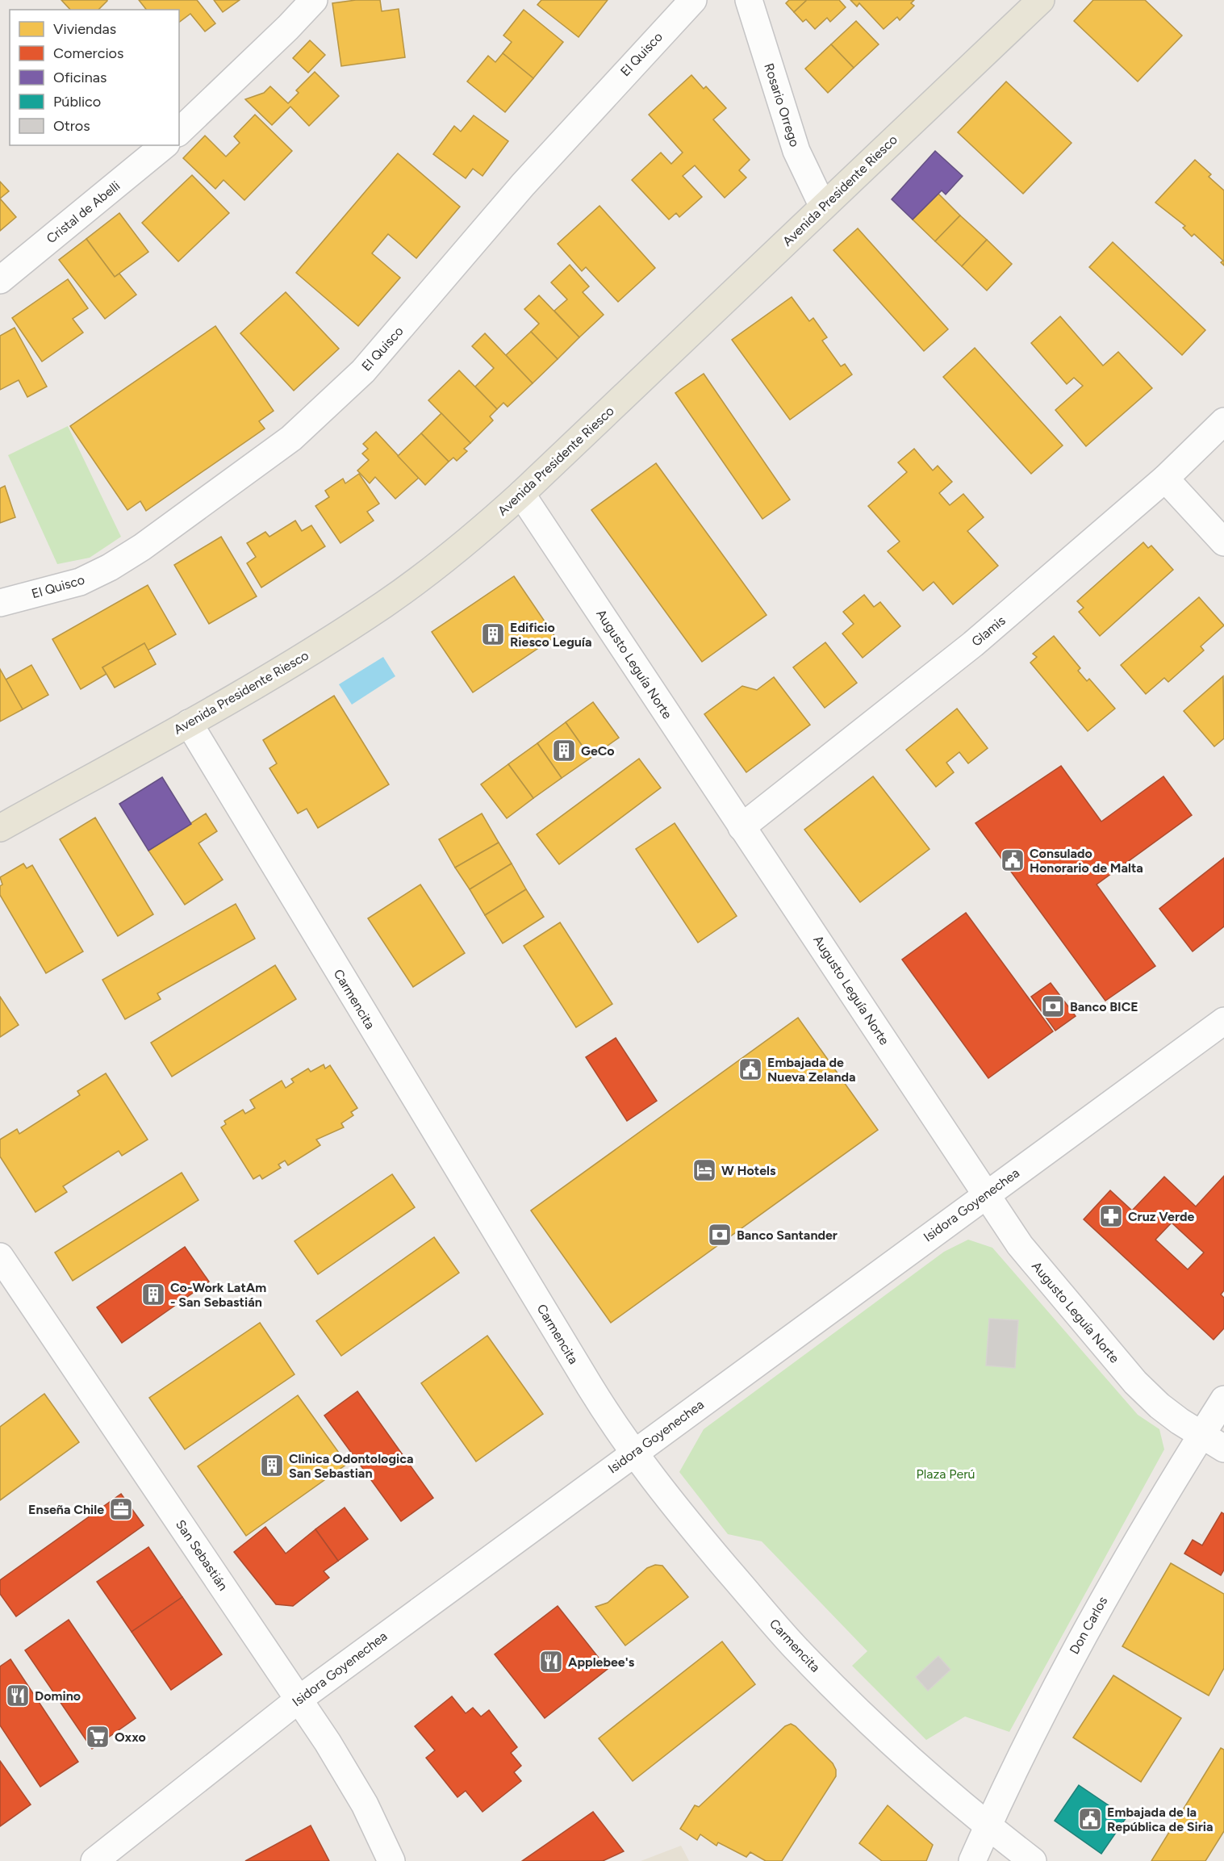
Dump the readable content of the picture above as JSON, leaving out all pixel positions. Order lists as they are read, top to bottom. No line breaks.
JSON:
{"streets":{"main road":["Avenida Presidente Riesco"],"street":["El Quisco","Rosario Orrego","Cristal de Abelli","Glamis","Augusto Leguía Norte","Carmencita","Isidora Goyenechea","San Sebastián","Don Carlos"]},"crossings":[["Rosario Orrego","Avenida Presidente Riesco"],["Avenida Presidente Riesco","Augusto Leguía Norte"],["Avenida Presidente Riesco","Carmencita"],["Glamis","Augusto Leguía Norte"],["Augusto Leguía Norte","Isidora Goyenechea"],["Augusto Leguía Norte","Don Carlos"],["Carmencita","Isidora Goyenechea"],["Carmencita","Don Carlos"],["Isidora Goyenechea","San Sebastián"]],"parks":["Plaza Perú"],"places":{"building":["Edificio Riesco Leguía","GeCo","Co-Work LatAm - San Sebastián","Clinica Odontologica San Sebastian"],"public building":["Consulado Honorario de Malta","Embajada de Nueva Zelanda","Embajada de la República de Siria"],"bank":["Banco BICE","Banco Santander"],"hotel":["W Hotels"],"pharmacy":["Cruz Verde"],"office":["Enseña Chile"],"restaurant":["Applebee's","Domino"],"supermarket":["Oxxo"]},"legend":["Viviendas","Comercios","Oficinas","Público","Otros"]}
